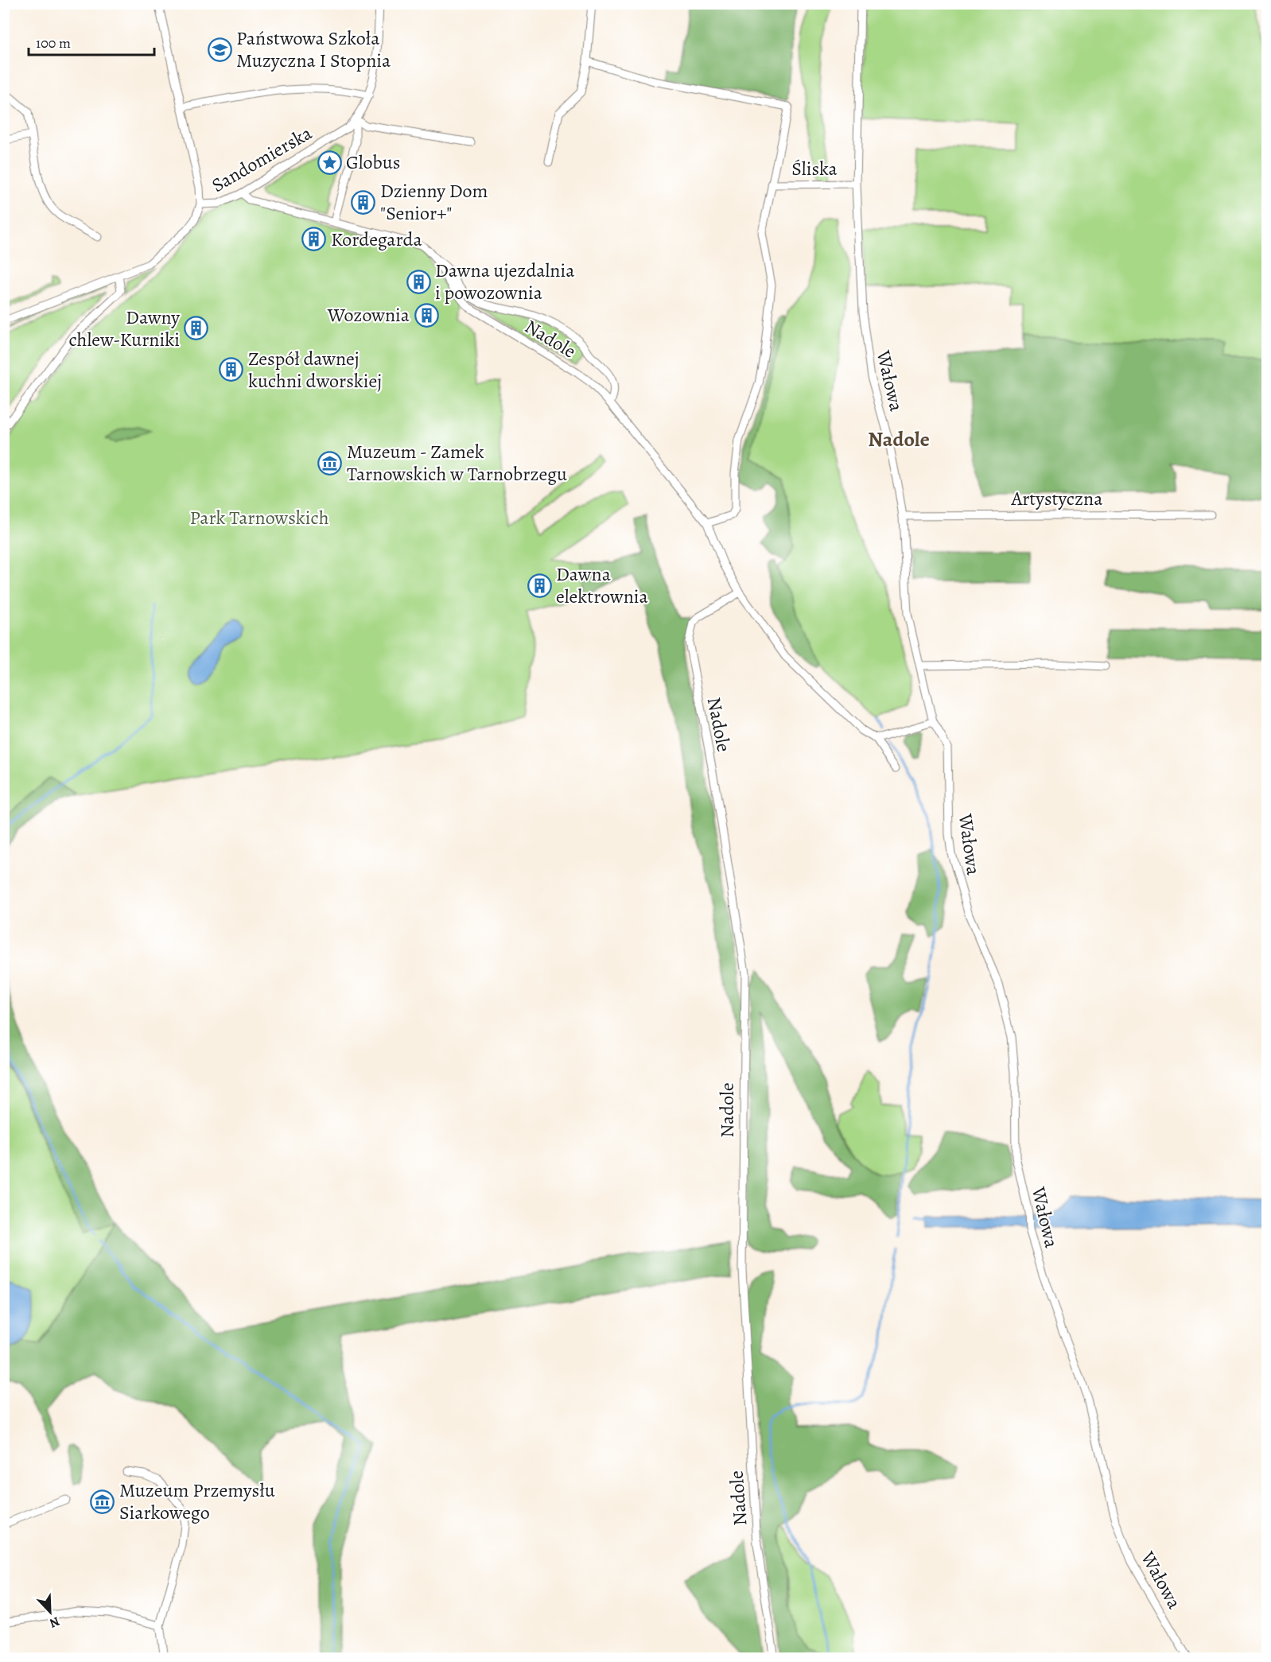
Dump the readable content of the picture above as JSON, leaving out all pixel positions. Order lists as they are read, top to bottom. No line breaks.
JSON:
{"streets":{"street":["Sandomierska","Śliska","Nadole","Wałowa","Artystyczna"]},"crossings":[["Sandomierska","Nadole"],["Śliska","Wałowa"],["Wałowa","Artystyczna"]],"districts":["Nadole"],"parks":["Park Tarnowskich"],"places":{"school or university":["Państwowa Szkoła Muzyczna I Stopnia"],"place":["Globus"],"building":["Dzienny Dom \"Senior+\"","Kordegarda","Dawna ujezdalnia i powozownia","Wozownia","Dawny chlew-Kurniki","Zespół dawnej kuchni dworskiej","Dawna elektrownia"],"museum":["Muzeum - Zamek Tarnowskich w Tarnobrzegu","Muzeum Przemysłu Siarkowego"]},"scale_bar":"100 m","north":"bottom right"}
